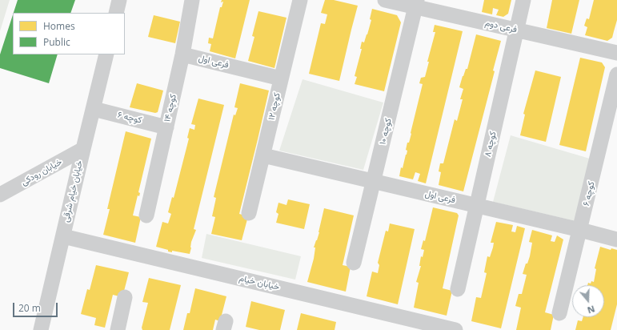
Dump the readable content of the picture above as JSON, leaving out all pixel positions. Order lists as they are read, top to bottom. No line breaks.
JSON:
{"streets":{"street":["فرعی دوم","فرعی اول","کوچه ۱۲","کوچه ۱۴","کوچه ۶","کوچه ۱۰","کوچه ۸","خیابان رودکی","خیابان خیام شرقی","خیابان خیام"]},"crossings":[["فرعی دوم","کوچه ۱۰"],["فرعی دوم","کوچه ۸"],["فرعی اول","کوچه ۱۲"],["فرعی اول","کوچه ۱۴"],["فرعی اول","کوچه ۶"],["فرعی اول","کوچه ۱۰"],["فرعی اول","کوچه ۸"],["کوچه ۱۴","کوچه ۶"],["کوچه ۶","خیابان خیام شرقی"],["خیابان رودکی","خیابان خیام شرقی"],["خیابان خیام شرقی","خیابان خیام"]],"legend":["Homes","Public"],"scale_bar":"20 m","north":"bottom"}
